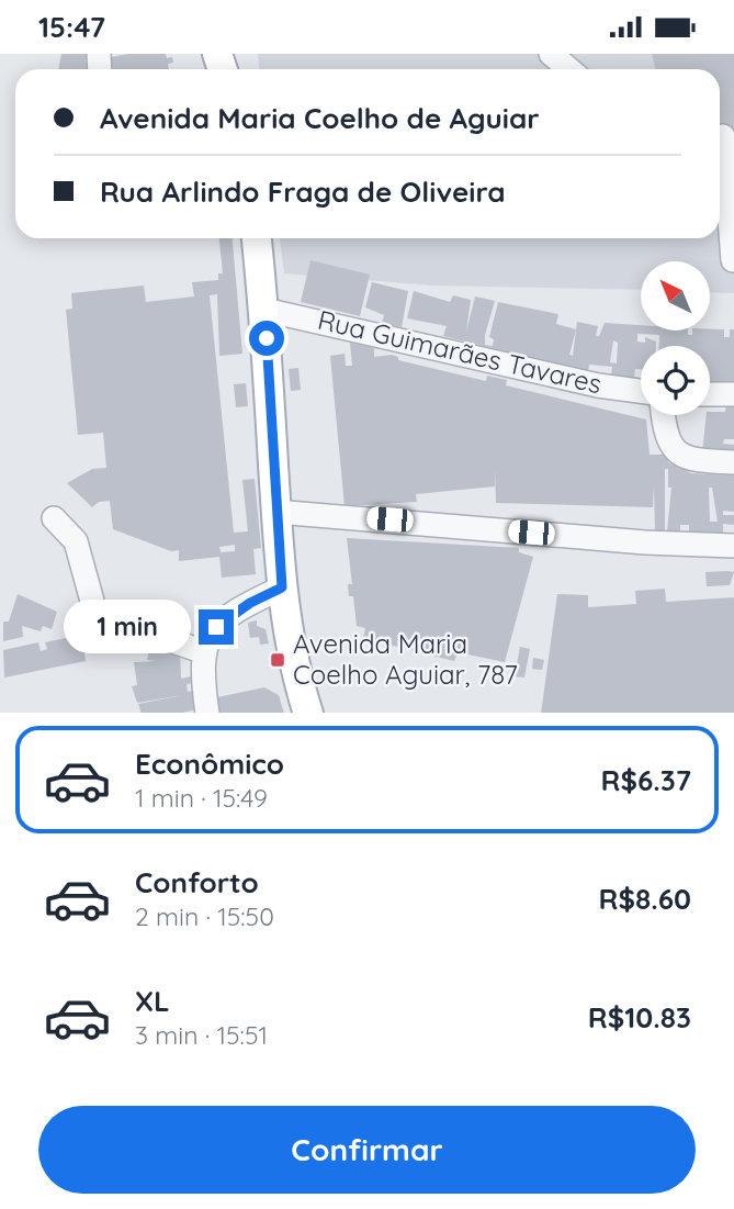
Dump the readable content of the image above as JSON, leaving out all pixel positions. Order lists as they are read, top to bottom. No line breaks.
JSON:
{"streets":{"street":["Rua Guimarães Tavares"]},"places":{"transit":["Avenida Maria Coelho Aguiar, 787"]},"north":"top left","page":{"status":"15:47","banner":["Avenida Maria Coelho de Aguiar","Rua Arlindo Fraga de Oliveira"],"bubble":"1 min","list":[{"name":"Econômico","note":"1 min · 15:49","value":"R$6.37"},{"name":"Conforto","note":"2 min · 15:50","value":"R$8.60"},{"name":"XL","note":"3 min · 15:51","value":"R$10.83"}],"buttons":"Confirmar"}}
